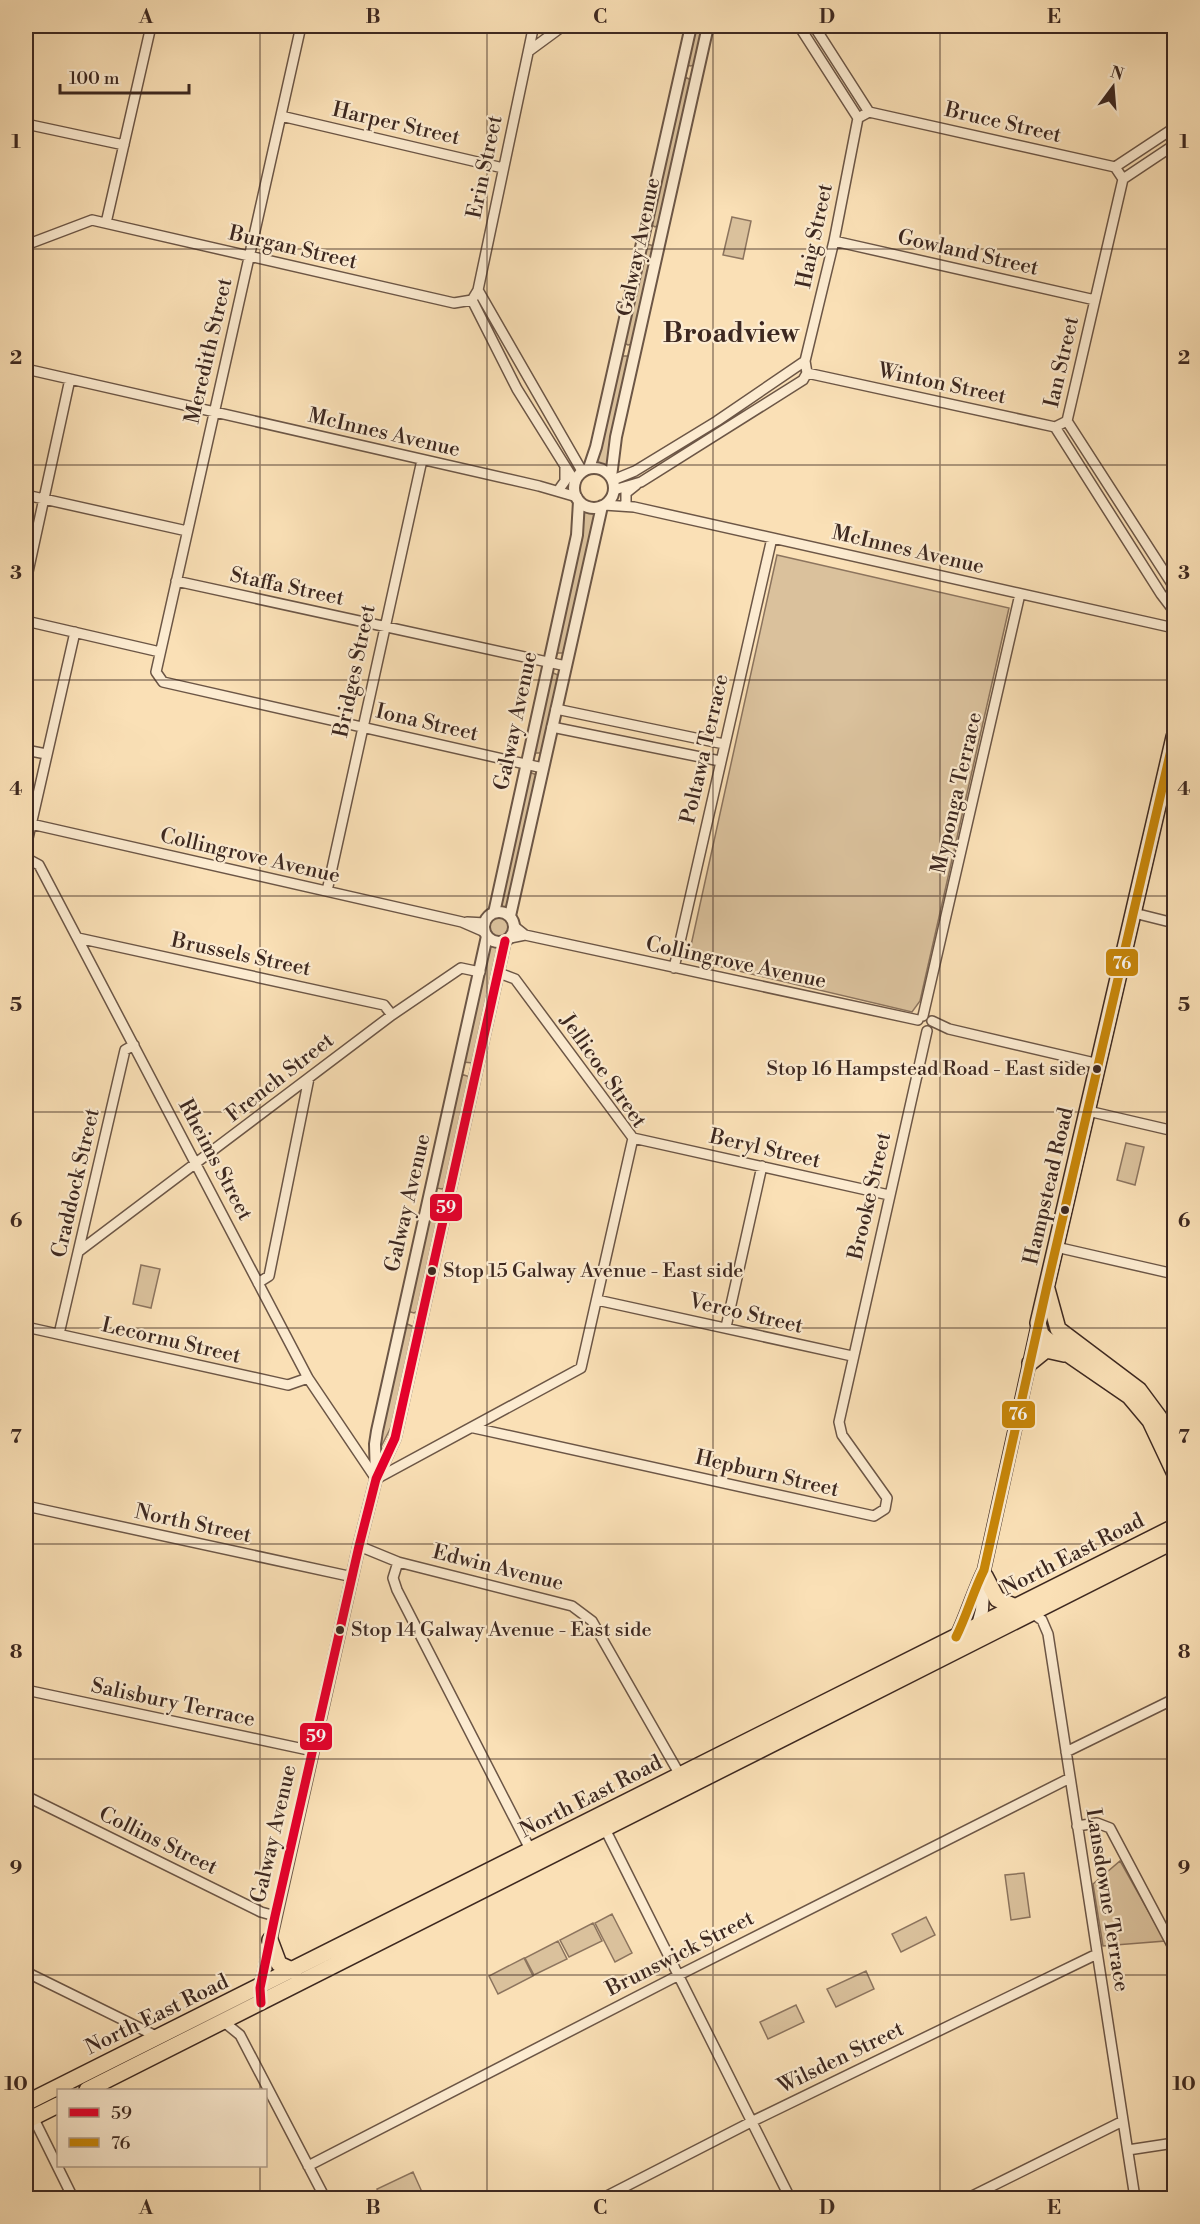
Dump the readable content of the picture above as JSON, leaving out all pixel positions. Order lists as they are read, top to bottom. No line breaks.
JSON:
{"streets":{"highway":["Hampstead Road","North East Road"],"street":["Bruce Street","Harper Street","Erin Street","Haig Street","Galway Avenue","Burgan Street","Gowland Street","Meredith Street","Ian Street","Winton Street","McInnes Avenue","Staffa Street","Bridges Street","Iona Street","Poltawa Terrace","Myponga Terrace","Collingrove Avenue","Brussels Street","Jellicoe Street","French Street","Beryl Street","Rheims Street","Craddock Street","Brooke Street","Verco Street","Lecornu Street","Hepburn Street","North Street","Edwin Avenue","Salisbury Terrace","Collins Street","Lansdowne Terrace","Brunswick Street","Wilsden Street"]},"crossings":[["Harper Street","Erin Street"],["Harper Street","Meredith Street"],["Erin Street","Burgan Street"],["Haig Street","Gowland Street"],["Haig Street","Winton Street"],["Galway Avenue","McInnes Avenue"],["Galway Avenue","Staffa Street"],["Galway Avenue","Iona Street"],["Galway Avenue","Collingrove Avenue"],["Galway Avenue","Jellicoe Street"],["Galway Avenue","French Street"],["Galway Avenue","Rheims Street"],["Galway Avenue","North Street"],["Galway Avenue","North East Road"],["Galway Avenue","Edwin Avenue"],["Galway Avenue","Salisbury Terrace"],["Galway Avenue","Collins Street"],["Burgan Street","Meredith Street"],["Gowland Street","Ian Street"],["Meredith Street","McInnes Avenue"],["Meredith Street","Staffa Street"],["Meredith Street","Iona Street"],["Ian Street","Winton Street"],["McInnes Avenue","Bridges Street"],["McInnes Avenue","Poltawa Terrace"],["McInnes Avenue","Myponga Terrace"],["Staffa Street","Bridges Street"],["Bridges Street","Iona Street"],["Bridges Street","Collingrove Avenue"],["Poltawa Terrace","Collingrove Avenue"],["Myponga Terrace","Collingrove Avenue"],["Myponga Terrace","Brooke Street"],["Collingrove Avenue","Hampstead Road"],["Collingrove Avenue","Brooke Street"],["Brussels Street","French Street"],["Brussels Street","Rheims Street"],["Jellicoe Street","Beryl Street"],["Jellicoe Street","Rheims Street"],["Jellicoe Street","Verco Street"],["Jellicoe Street","Hepburn Street"],["French Street","Rheims Street"],["French Street","Craddock Street"],["Beryl Street","Brooke Street"],["Rheims Street","Craddock Street"],["Rheims Street","Lecornu Street"],["Craddock Street","Lecornu Street"],["Hampstead Road","North East Road"],["Brooke Street","Verco Street"],["Brooke Street","Hepburn Street"],["Verco Street","Hepburn Street"],["North East Road","Edwin Avenue"],["North East Road","Lansdowne Terrace"],["Lansdowne Terrace","Brunswick Street"],["Lansdowne Terrace","Wilsden Street"]],"districts":["Broadview"],"places":["Stop 16 Hampstead Road - East side","Stop 15 Galway Avenue - East side","Stop 14 Galway Avenue - East side"],"lines":["transit line 76","transit line 59"],"legend":["59","76"],"scale_bar":"100 m","north":"top","grid":{"columns":["A","B","C","D","E"],"rows":["1","2","3","4","5","6","7","8","9","10"]}}
